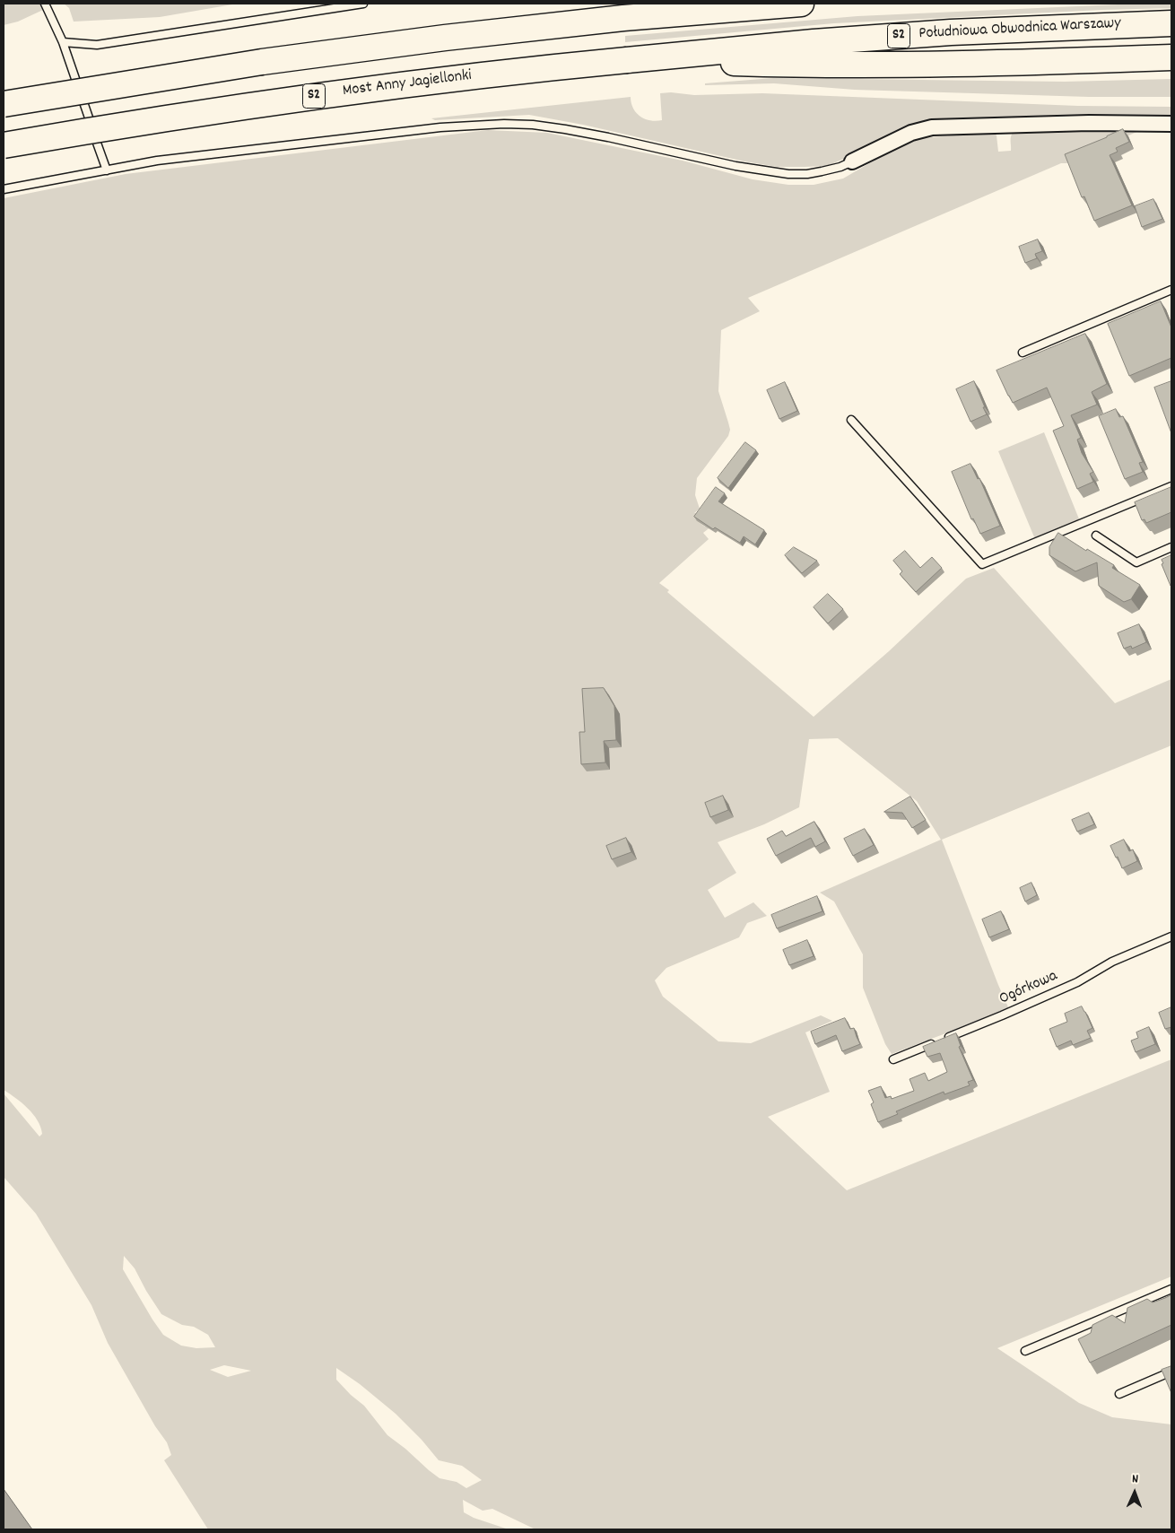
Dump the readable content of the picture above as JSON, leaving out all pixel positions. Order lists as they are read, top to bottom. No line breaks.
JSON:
{"streets":{"highway":["Południowa Obwodnica Warszawy","S2","Most Anny Jagiellonki"],"lane":["Ogórkowa"]},"crossings":[["Południowa Obwodnica Warszawy","Most Anny Jagiellonki"]],"north":"top"}
